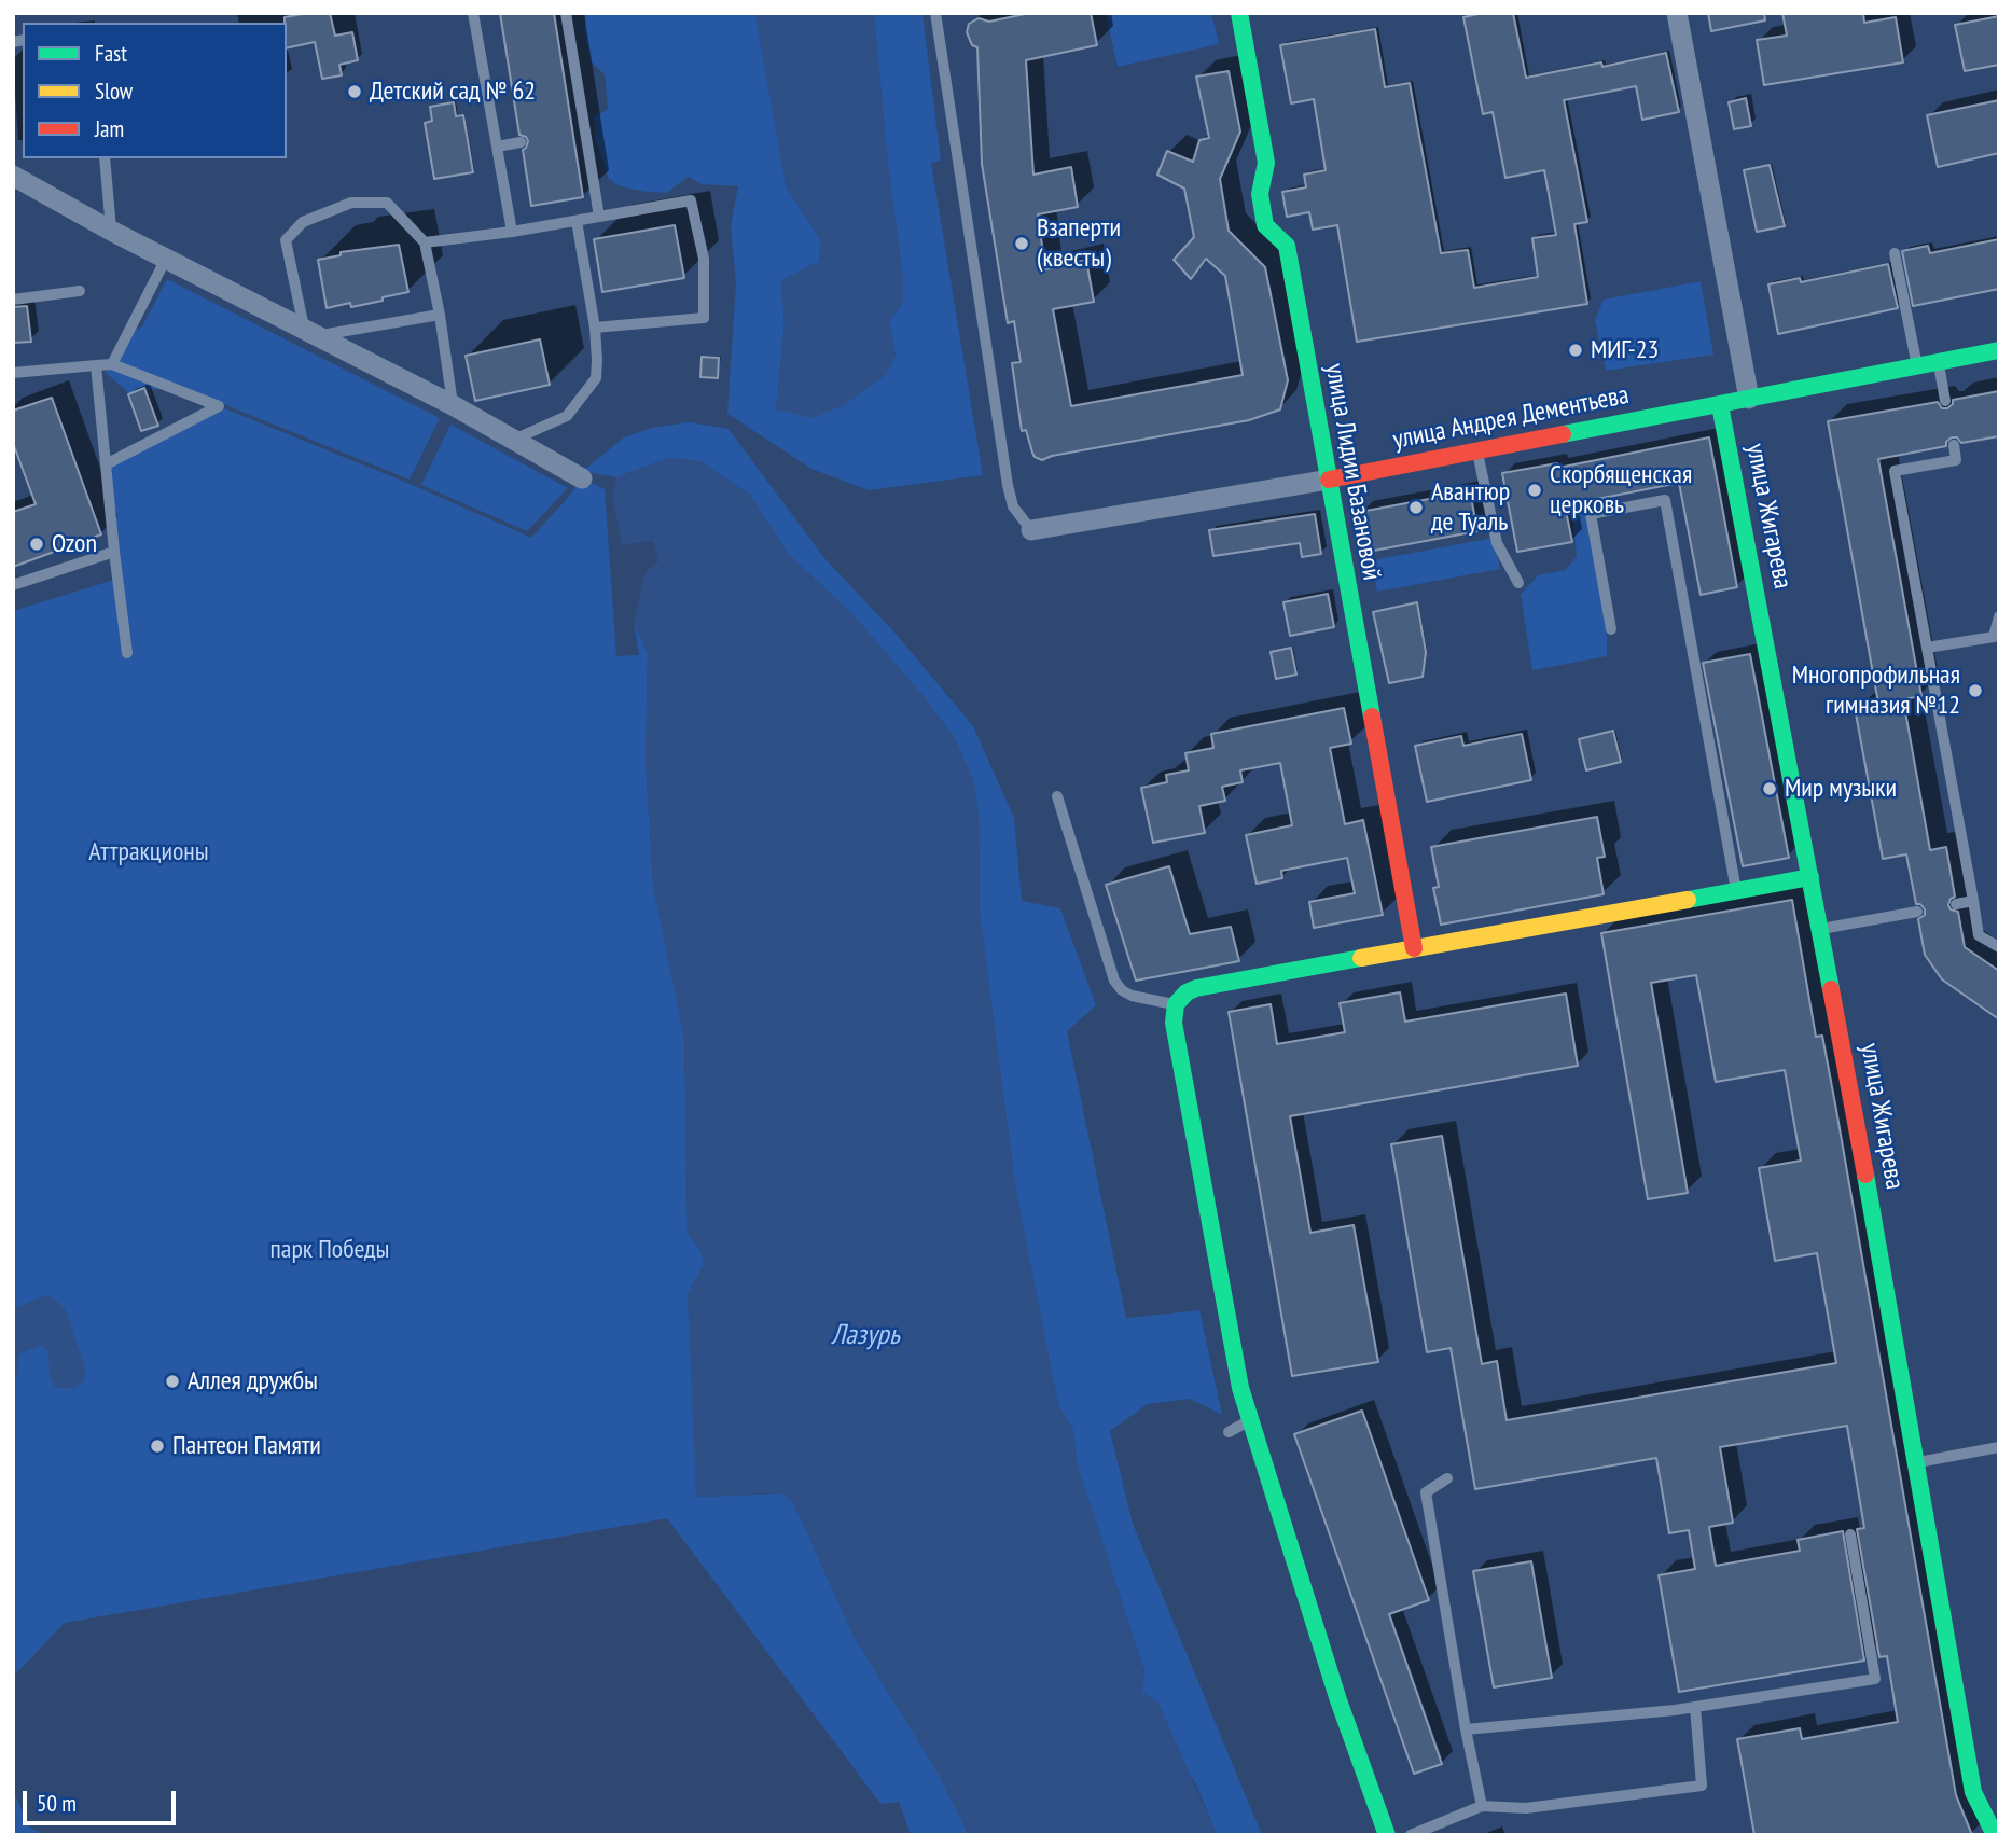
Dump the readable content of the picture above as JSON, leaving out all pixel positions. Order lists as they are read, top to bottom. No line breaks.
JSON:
{"streets":{"street":["улица Андрея Дементьева","улица Лидии Базановой","улица Жигарева"]},"crossings":[["улица Андрея Дементьева","улица Лидии Базановой"],["улица Андрея Дементьева","улица Жигарева"]],"water":["Лазурь"],"parks":["Аттракционы","парк Победы"],"places":["Детский сад № 62","Взаперти (квесты)","МИГ-23","Скорбященская церковь","Авантюр де Туаль","Ozon","Многопрофильная гимназия №12","Мир музыки","Аллея дружбы","Пантеон Памяти"],"legend":["Fast","Slow","Jam"],"scale_bar":"50 m"}
